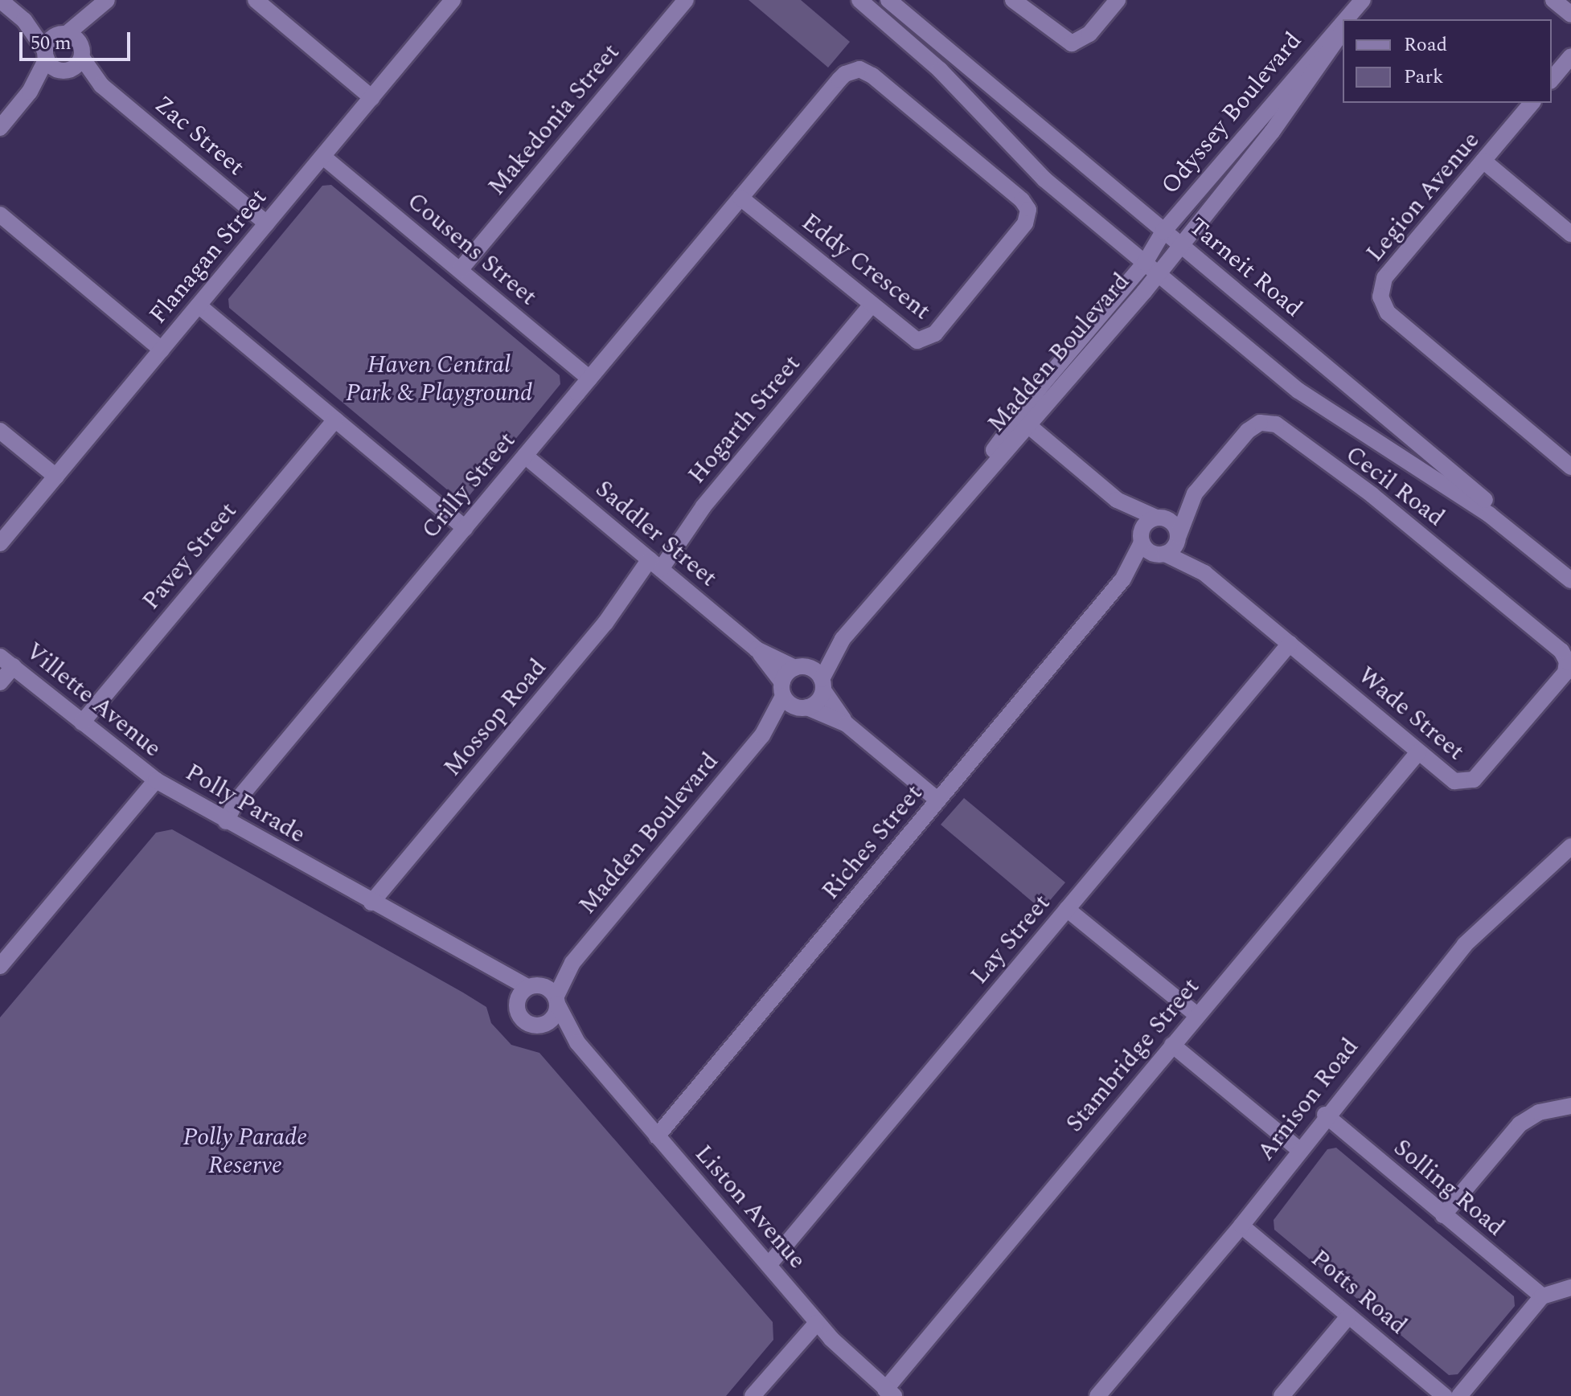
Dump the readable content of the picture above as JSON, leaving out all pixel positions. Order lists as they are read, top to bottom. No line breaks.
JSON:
{"streets":{"street":["Odyssey Boulevard","Makedonia Street","Zac Street","Legion Avenue","Cousens Street","Flanagan Street","Eddy Crescent","Tarneit Road","Madden Boulevard","Hogarth Street","Crilly Street","Cecil Road","Saddler Street","Pavey Street","Villette Avenue","Wade Street","Mossop Road","Polly Parade","Riches Street","Lay Street","Stambridge Street","Arnison Road","Solling Road","Liston Avenue","Potts Road"]},"crossings":[["Odyssey Boulevard","Tarneit Road"],["Odyssey Boulevard","Madden Boulevard"],["Makedonia Street","Cousens Street"],["Zac Street","Flanagan Street"],["Cousens Street","Flanagan Street"],["Cousens Street","Crilly Street"],["Eddy Crescent","Hogarth Street"],["Eddy Crescent","Crilly Street"],["Tarneit Road","Madden Boulevard"],["Madden Boulevard","Saddler Street"],["Madden Boulevard","Polly Parade"],["Madden Boulevard","Liston Avenue"],["Hogarth Street","Saddler Street"],["Hogarth Street","Mossop Road"],["Crilly Street","Saddler Street"],["Crilly Street","Polly Parade"],["Cecil Road","Wade Street"],["Cecil Road","Riches Street"],["Saddler Street","Mossop Road"],["Pavey Street","Villette Avenue"],["Villette Avenue","Polly Parade"],["Wade Street","Riches Street"],["Wade Street","Lay Street"],["Wade Street","Stambridge Street"],["Mossop Road","Polly Parade"],["Polly Parade","Liston Avenue"],["Riches Street","Liston Avenue"],["Lay Street","Liston Avenue"],["Stambridge Street","Liston Avenue"],["Arnison Road","Solling Road"],["Arnison Road","Potts Road"]],"parks":["Haven Central Park & Playground","Polly Parade Reserve"],"legend":["Road","Park"],"scale_bar":"50 m"}
